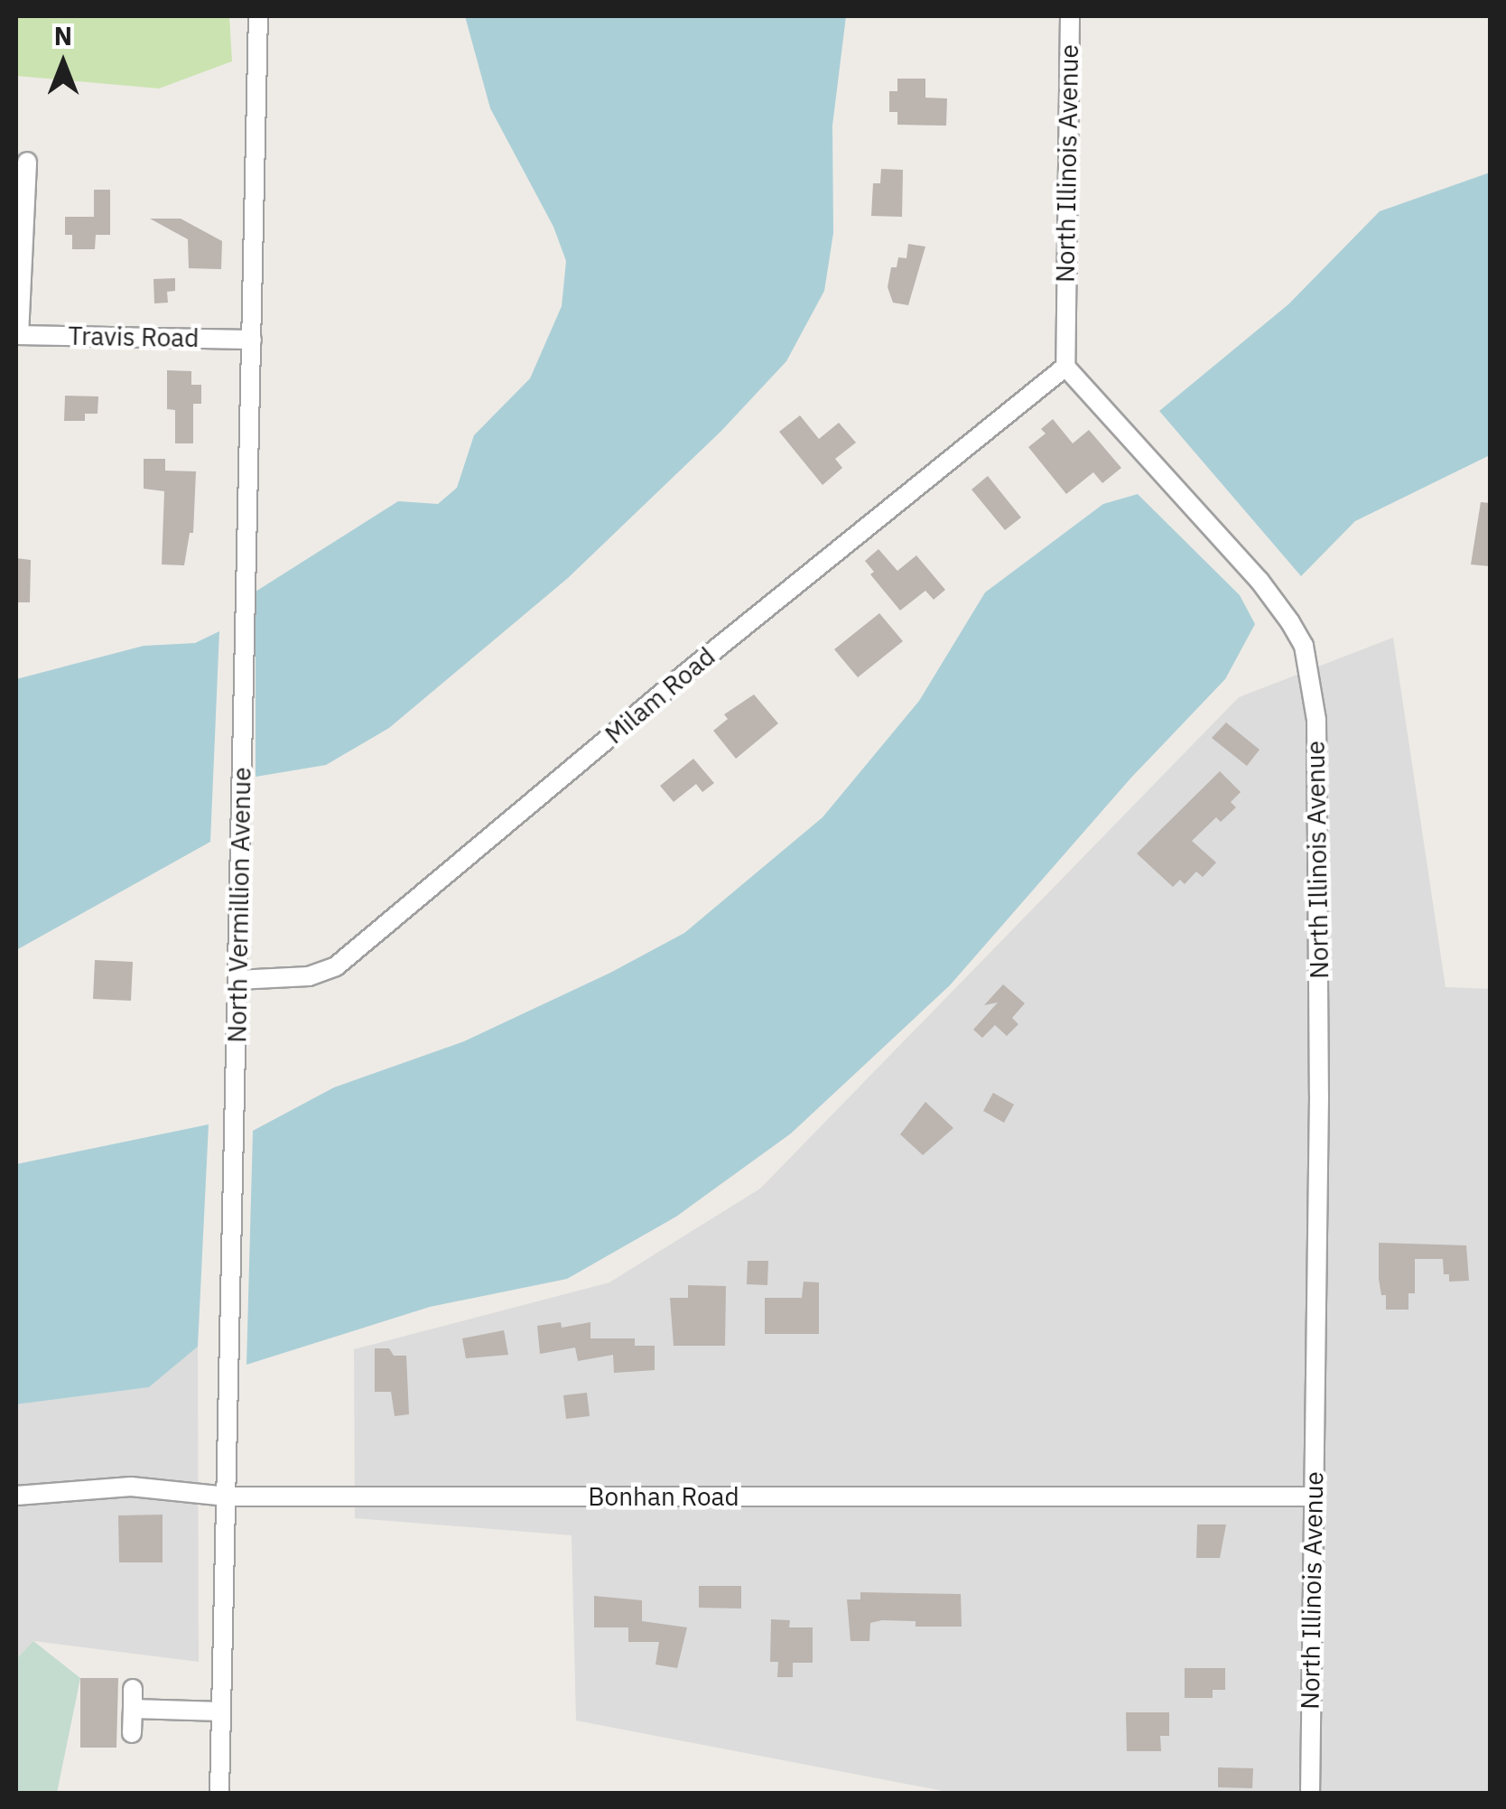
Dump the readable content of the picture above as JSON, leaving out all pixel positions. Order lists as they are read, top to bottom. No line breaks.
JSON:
{"streets":{"street":["North Illinois Avenue","Travis Road","Milam Road","North Vermillion Avenue","Bonhan Road"]},"crossings":[["North Illinois Avenue","Milam Road"],["North Illinois Avenue","Bonhan Road"],["Travis Road","North Vermillion Avenue"],["Milam Road","North Vermillion Avenue"],["North Vermillion Avenue","Bonhan Road"]],"north":"top"}
